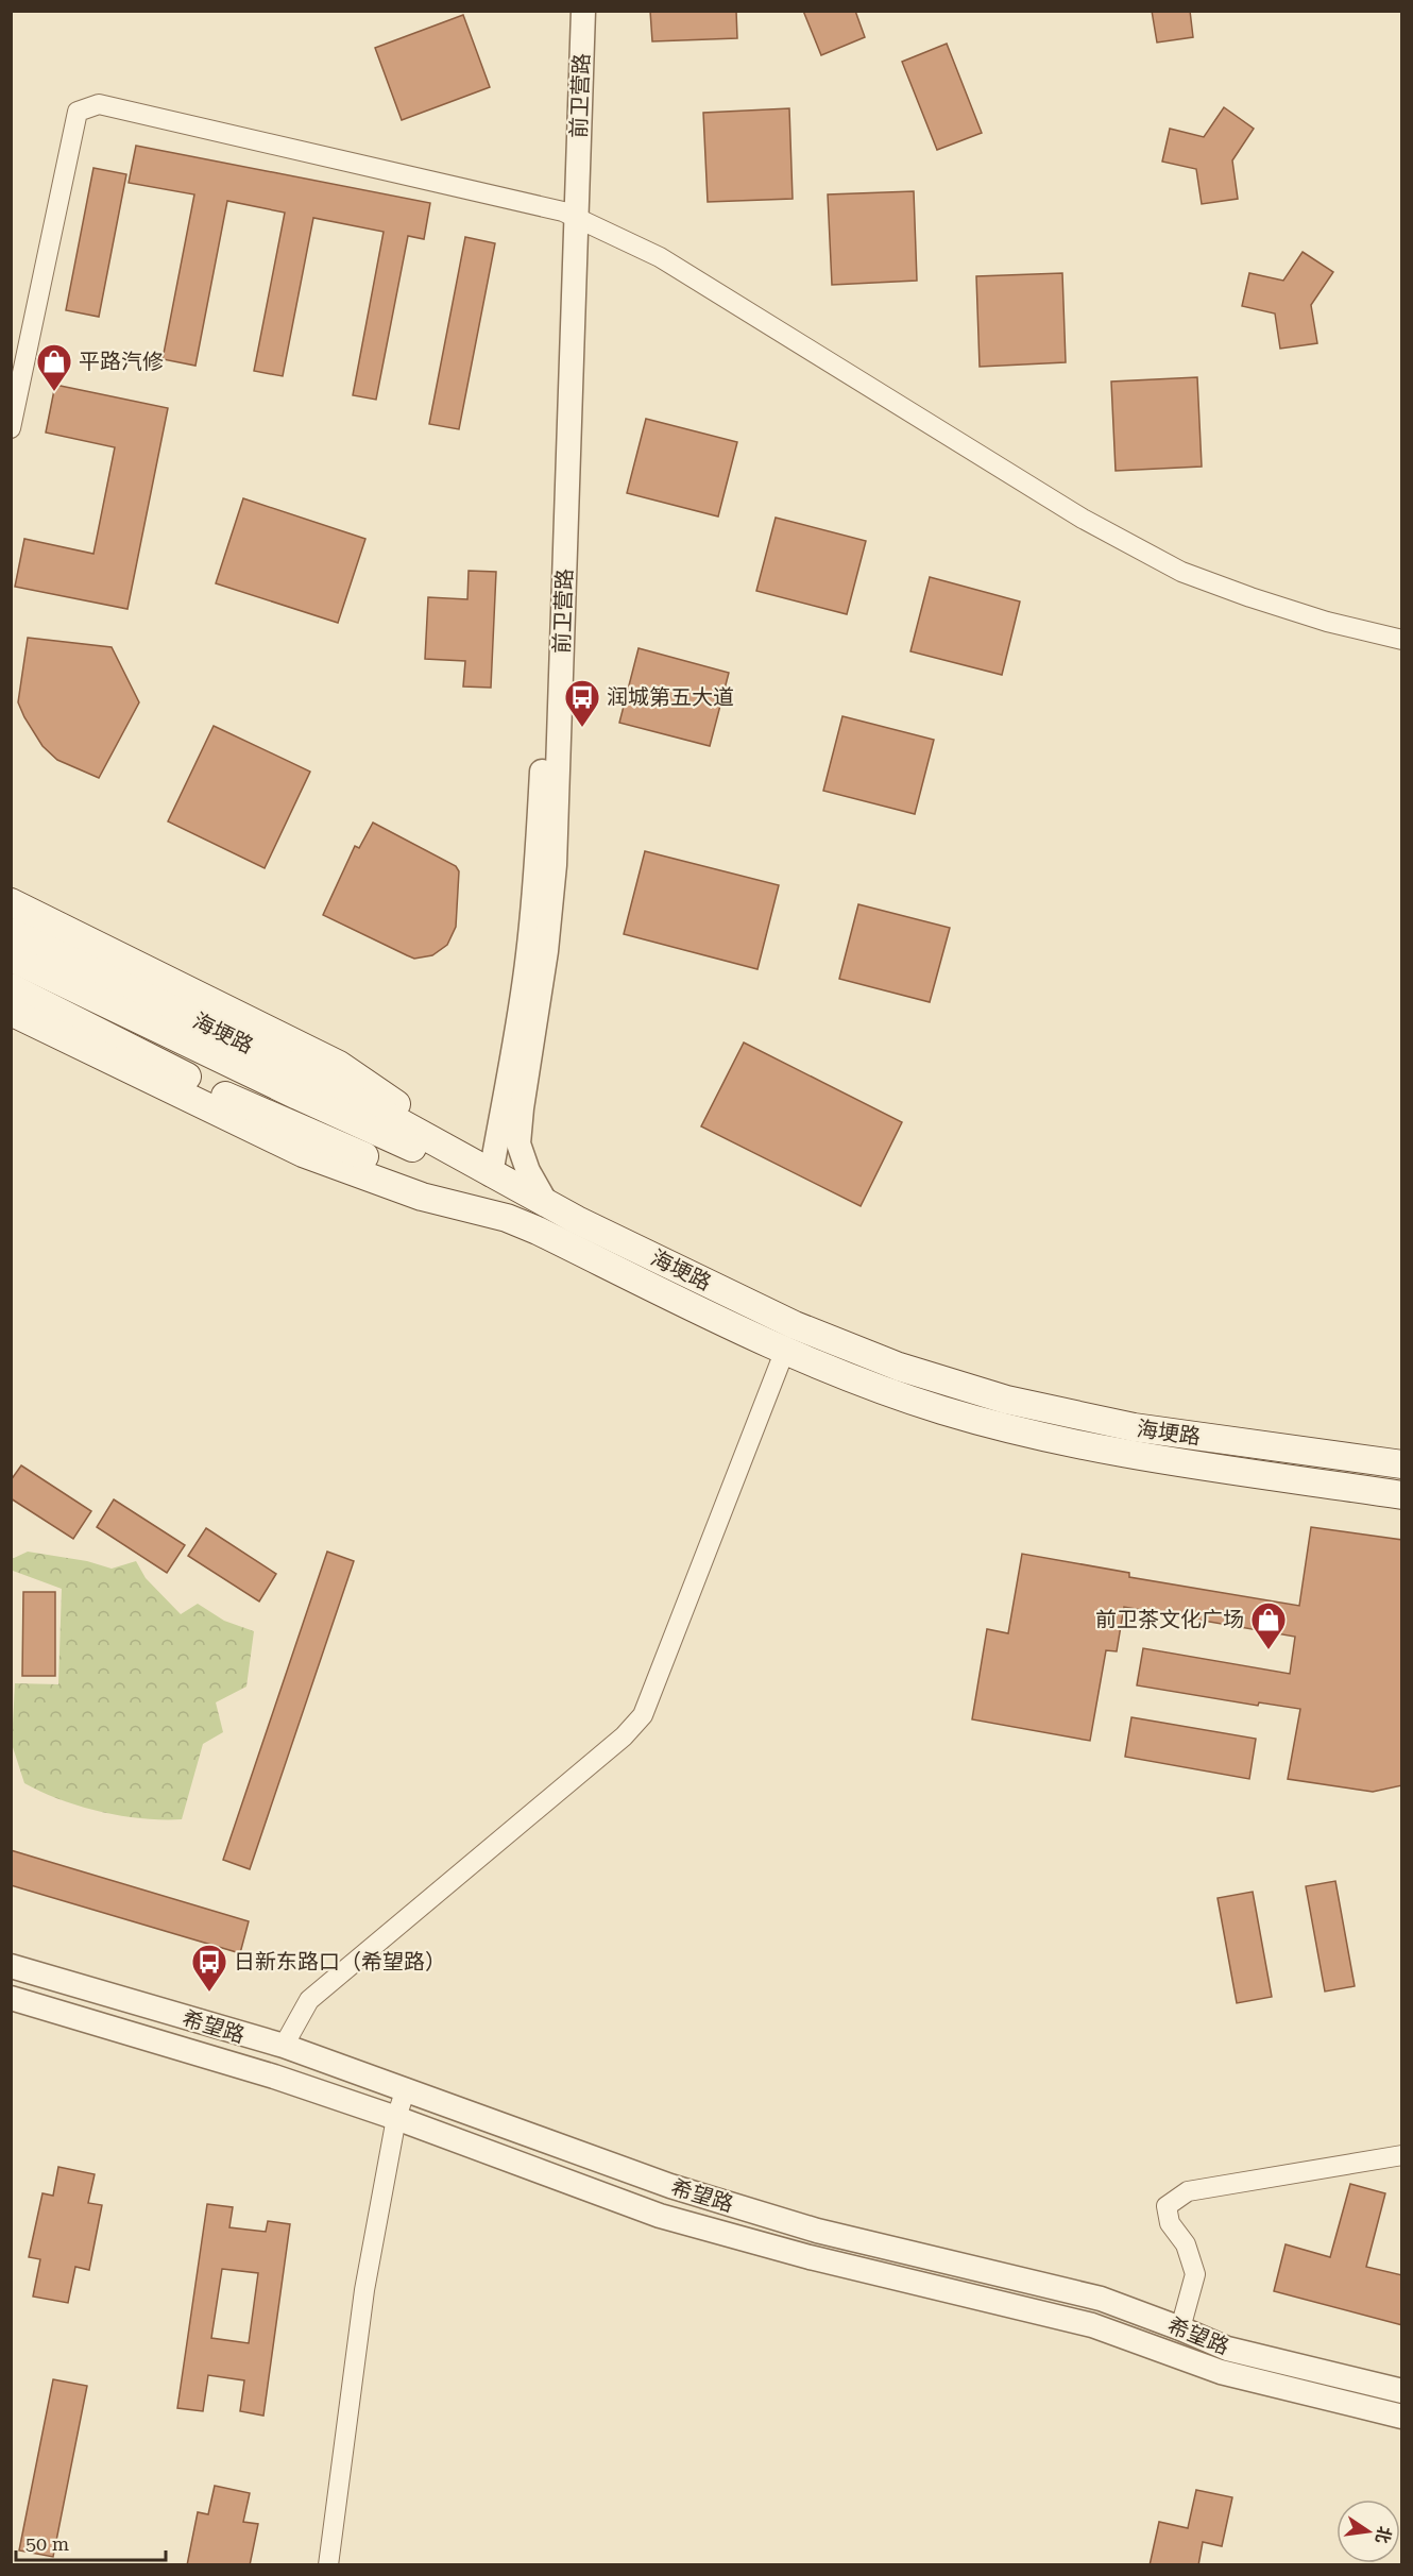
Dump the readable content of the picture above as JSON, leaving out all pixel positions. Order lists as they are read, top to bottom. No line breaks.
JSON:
{"streets":{"main road":["海埂路"],"street":["前卫营路","希望路"]},"crossings":[["前卫营路","海埂路"]],"places":{"shop":["平路汽修","前卫茶文化广场"],"bus stop":["润城第五大道","日新东路口（希望路）"]},"scale_bar":"50 m","north":"right"}
